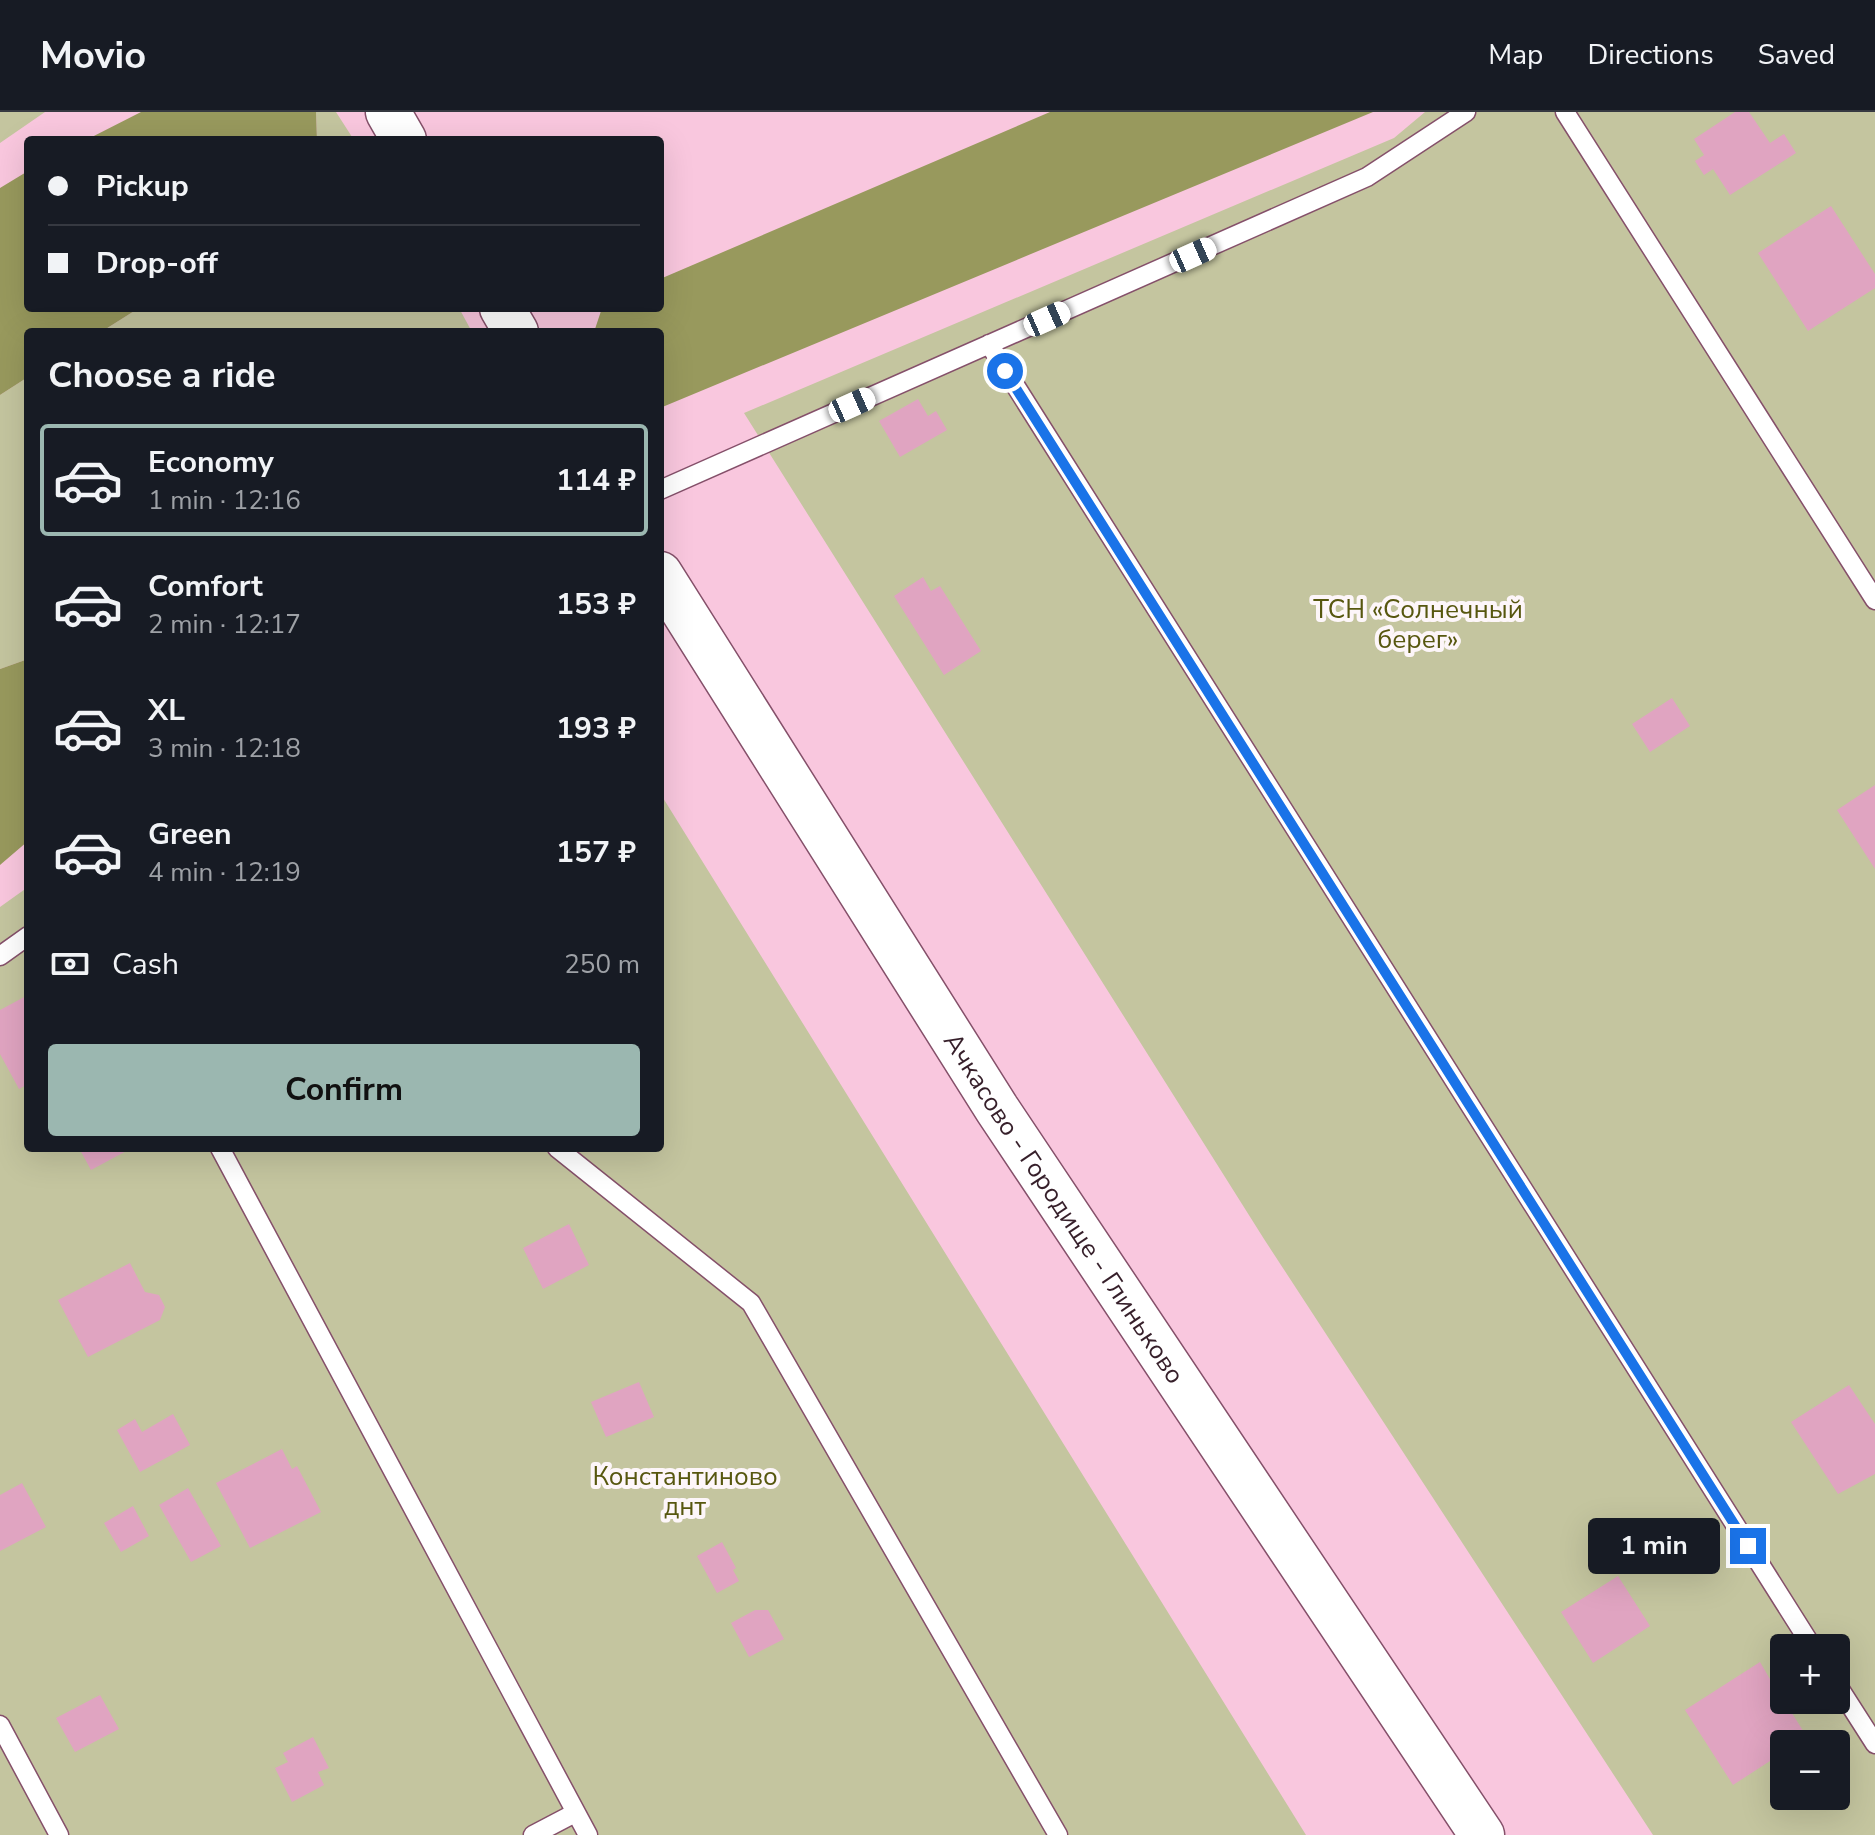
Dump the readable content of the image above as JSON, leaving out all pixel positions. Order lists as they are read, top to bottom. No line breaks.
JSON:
{"streets":{"street":["Ачкасово - Городище - Глиньково"]},"parks":["ТСН «Солнечный берег»","Константиново днт"],"page":{"header":"Movio","nav":["Map","Directions","Saved"],"banner":["Pickup","Drop-off"],"heading":"Choose a ride","list":[{"name":"Economy","note":"1 min · 12:16","value":"114 ₽"},{"name":"Comfort","note":"2 min · 12:17","value":"153 ₽"},{"name":"XL","note":"3 min · 12:18","value":"193 ₽"},{"name":"Green","note":"4 min · 12:19","value":"157 ₽"}],"pay":["Cash","250 m"],"buttons":"Confirm","bubble":"1 min","map_buttons":["+","−"]}}
